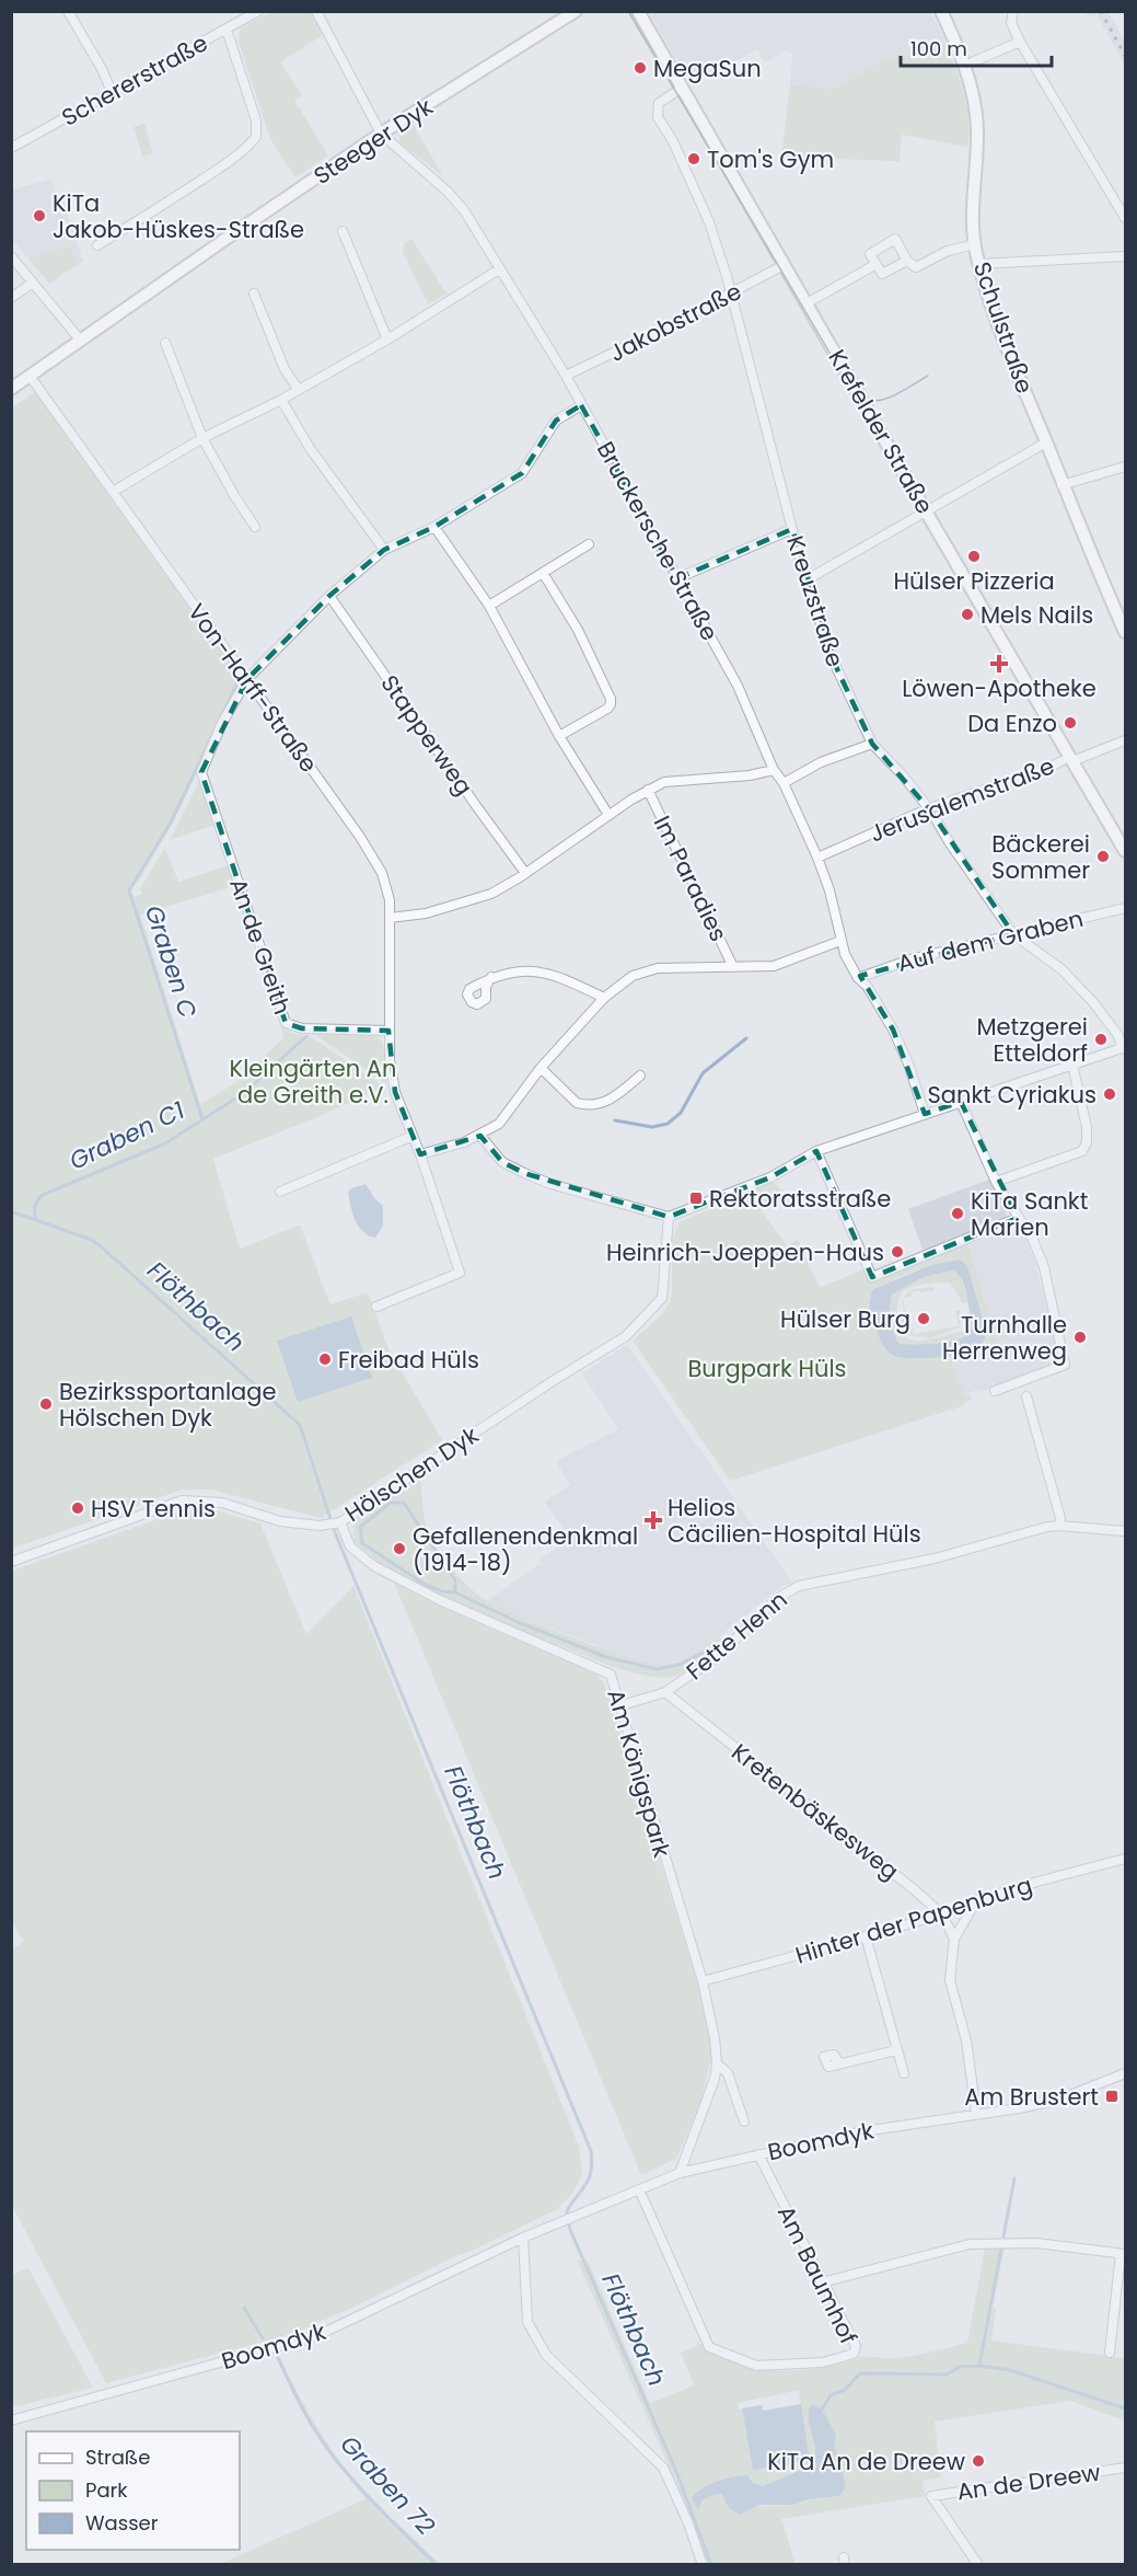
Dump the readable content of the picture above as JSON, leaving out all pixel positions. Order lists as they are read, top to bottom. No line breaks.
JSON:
{"streets":{"street":["Schererstraße","Steeger Dyk","Jakobstraße","Schulstraße","Krefelder Straße","Bruckersche Straße","Kreuzstraße","Von-Harff-Straße","Stapperweg","Jerusalemstraße","Im Paradies","Auf dem Graben","An de Greith","Hölschen Dyk","Fette Henn","Am Königspark","Kretenbäskesweg","Hinter der Papenburg","Boomdyk","Am Baumhof","An de Dreew"]},"crossings":[["Steeger Dyk","Bruckersche Straße"],["Steeger Dyk","Von-Harff-Straße"],["Jakobstraße","Krefelder Straße"],["Jakobstraße","Bruckersche Straße"],["Jakobstraße","Kreuzstraße"],["Krefelder Straße","Kreuzstraße"],["Krefelder Straße","Jerusalemstraße"],["Bruckersche Straße","Jerusalemstraße"],["Bruckersche Straße","Auf dem Graben"],["Kreuzstraße","Jerusalemstraße"],["Kreuzstraße","Auf dem Graben"],["Von-Harff-Straße","An de Greith"],["Hölschen Dyk","Am Königspark"],["Fette Henn","Am Königspark"],["Fette Henn","Kretenbäskesweg"],["Am Königspark","Hinter der Papenburg"],["Am Königspark","Boomdyk"],["Kretenbäskesweg","Hinter der Papenburg"],["Boomdyk","Am Baumhof"]],"water":["Graben C","Graben C1","Flöthbach","Graben 72"],"parks":["Kleingärten An de Greith e.V.","Burgpark Hüls"],"places":{"other":["MegaSun","Tom's Gym","KiTa Jakob-Hüskes-Straße","Hülser Pizzeria","Mels Nails","Da Enzo","Bäckerei Sommer","Metzgerei Etteldorf","Sankt Cyriakus","KiTa Sankt Marien","Heinrich-Joeppen-Haus","Hülser Burg","Turnhalle Herrenweg","Freibad Hüls","Bezirkssportanlage Hölschen Dyk","HSV Tennis","Gefallenendenkmal (1914-18)","KiTa An de Dreew"],"health":["Löwen-Apotheke","Helios Cäcilien-Hospital Hüls"],"transit":["Rektoratsstraße","Am Brustert"]},"legend":["Straße","Park","Wasser"],"scale_bar":"100 m"}
